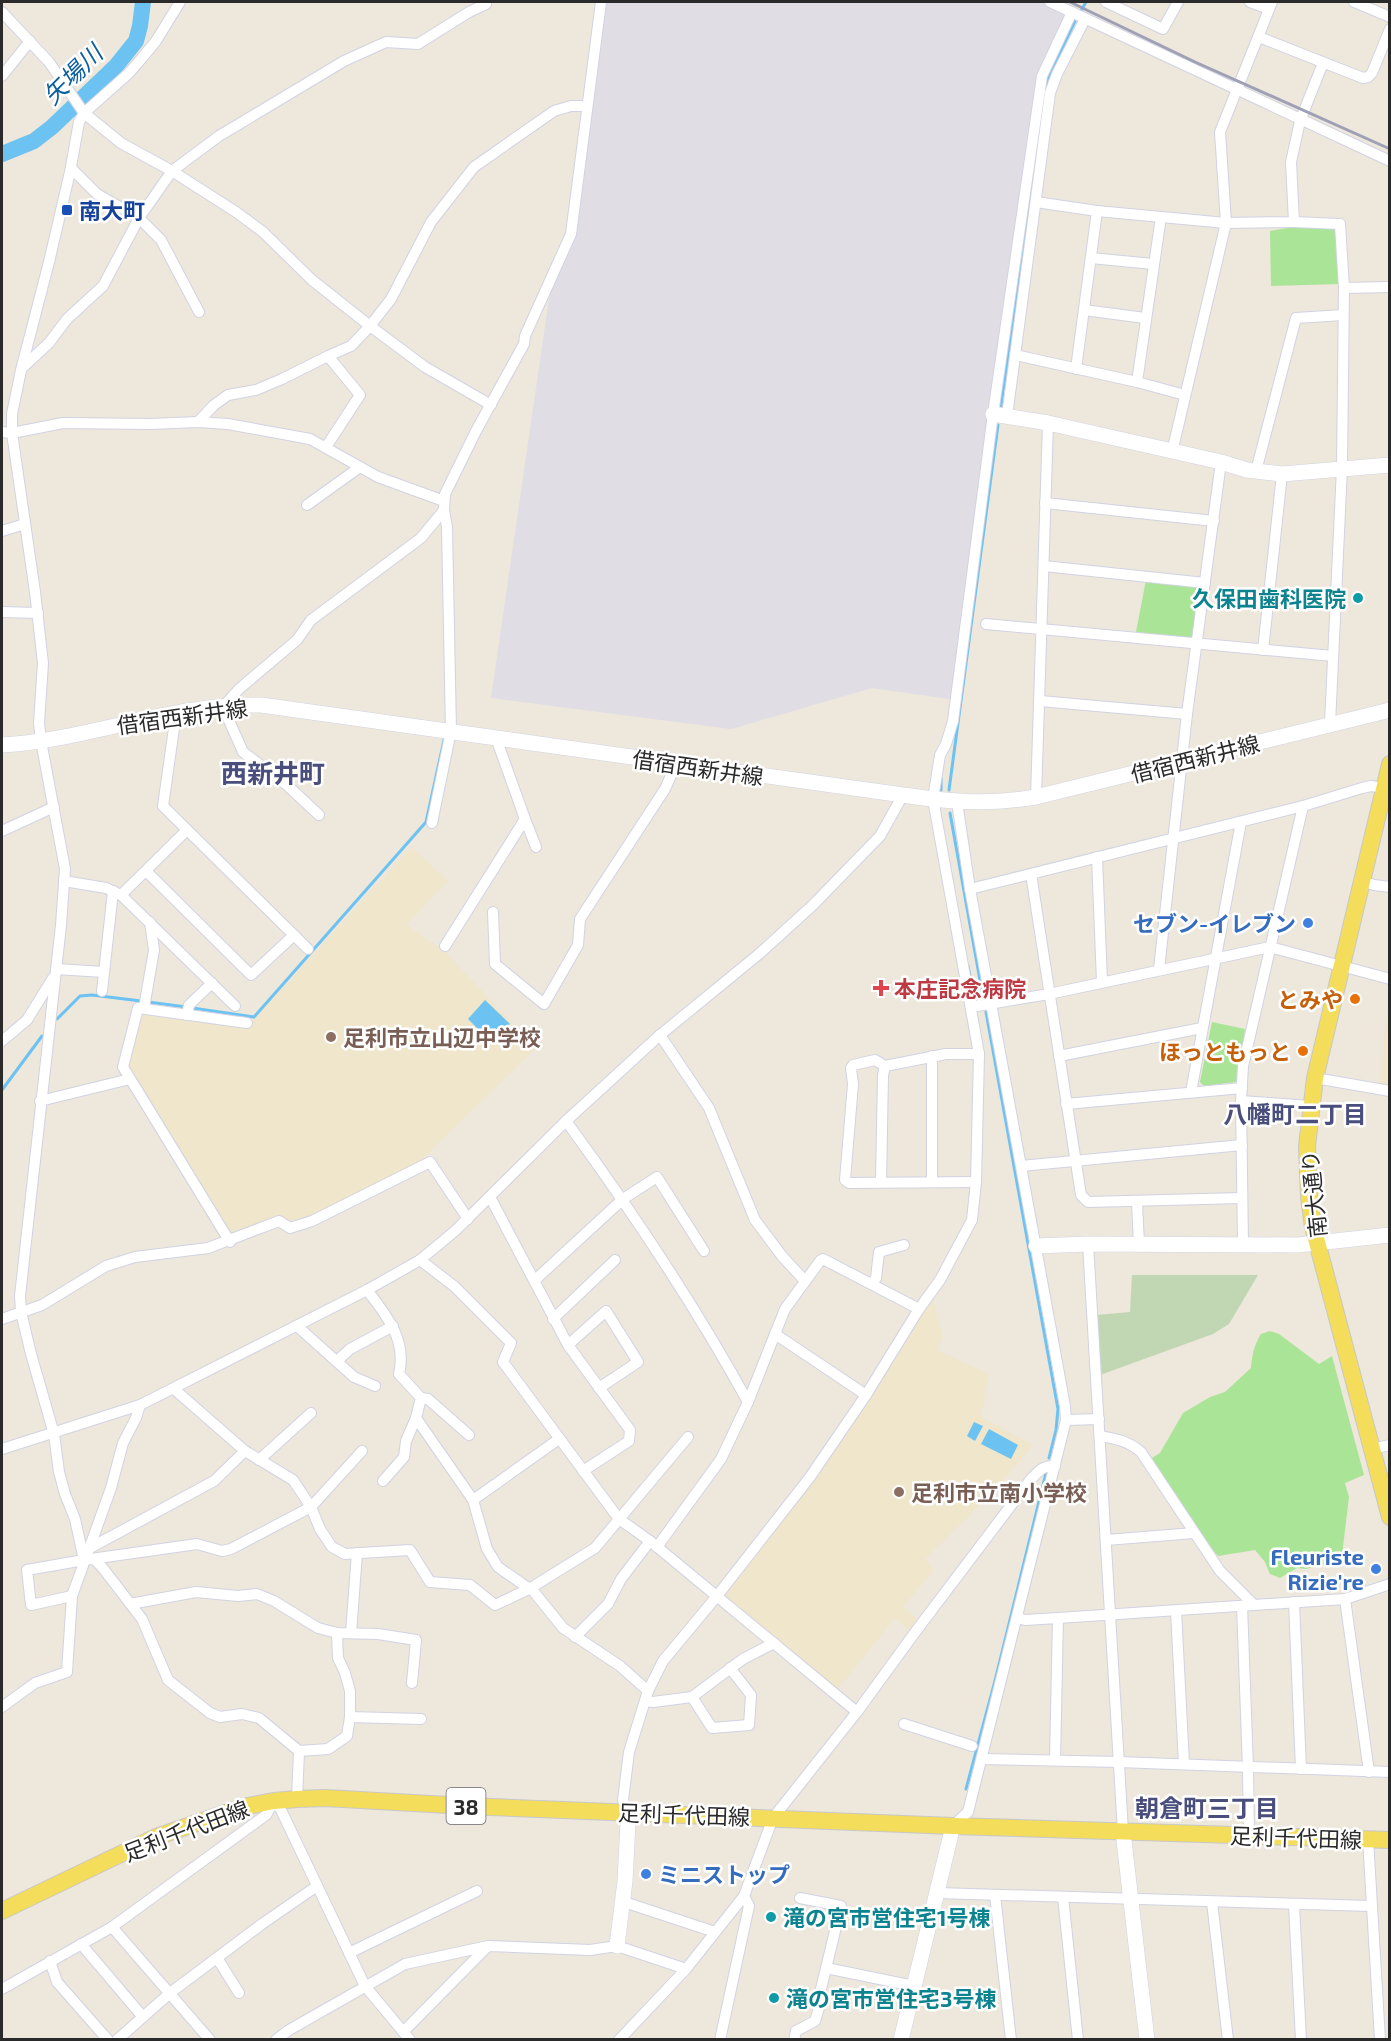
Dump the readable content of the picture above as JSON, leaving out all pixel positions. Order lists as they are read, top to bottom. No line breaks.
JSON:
{"streets":{"main road":["借宿西新井線","南大通り","38","足利千代田線"]},"districts":["西新井町","八幡町二丁目","朝倉町三丁目"],"water":["矢場川"],"places":{"transit":["南大町"],"other":["久保田歯科医院","セブン-イレブン","とみや","足利市立山辺中学校","ほっともっと","足利市立南小学校","Fleuriste Rizie're","ミニストップ","滝の宮市営住宅1号棟","滝の宮市営住宅3号棟"],"health":["本庄記念病院"]}}
